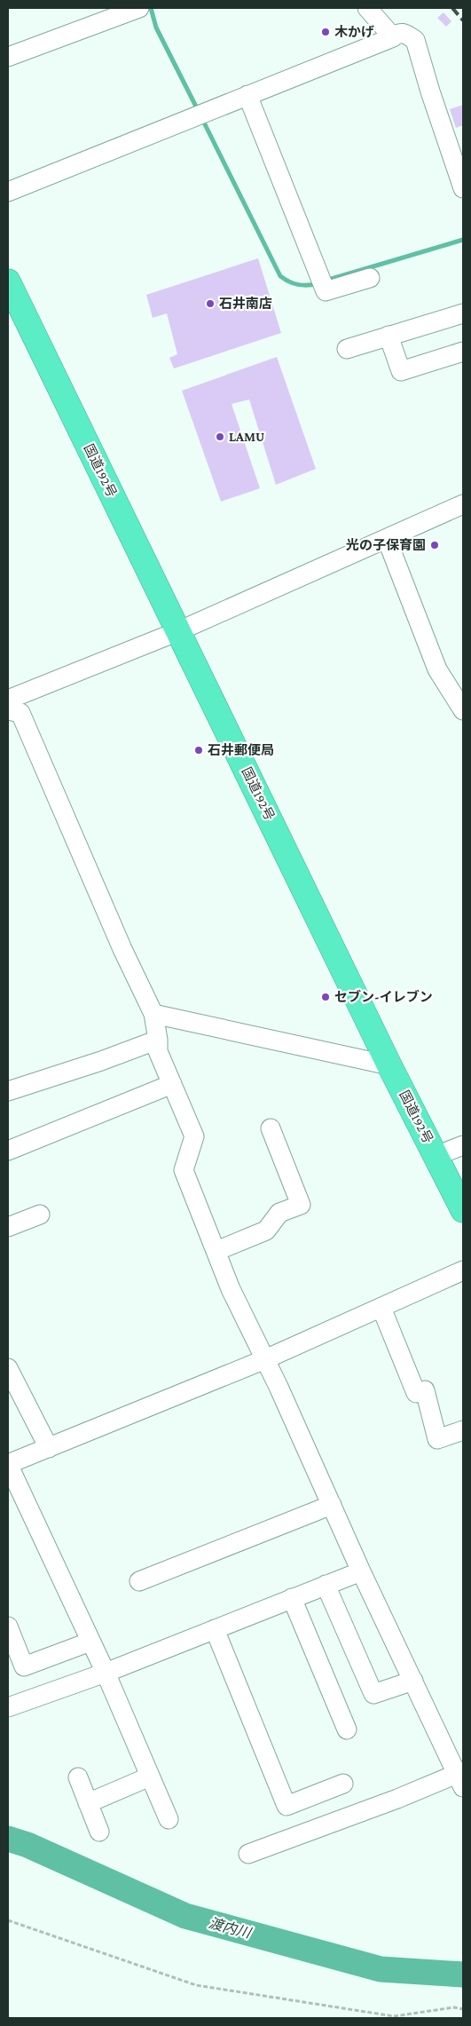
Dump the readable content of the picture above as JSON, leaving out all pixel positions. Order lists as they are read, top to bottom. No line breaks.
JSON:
{"streets":{"highway":["国道192号"]},"water":["渡内川"],"places":["木かげ","石井南店","LAMU","光の子保育園","石井郵便局","セブン-イレブン"]}
